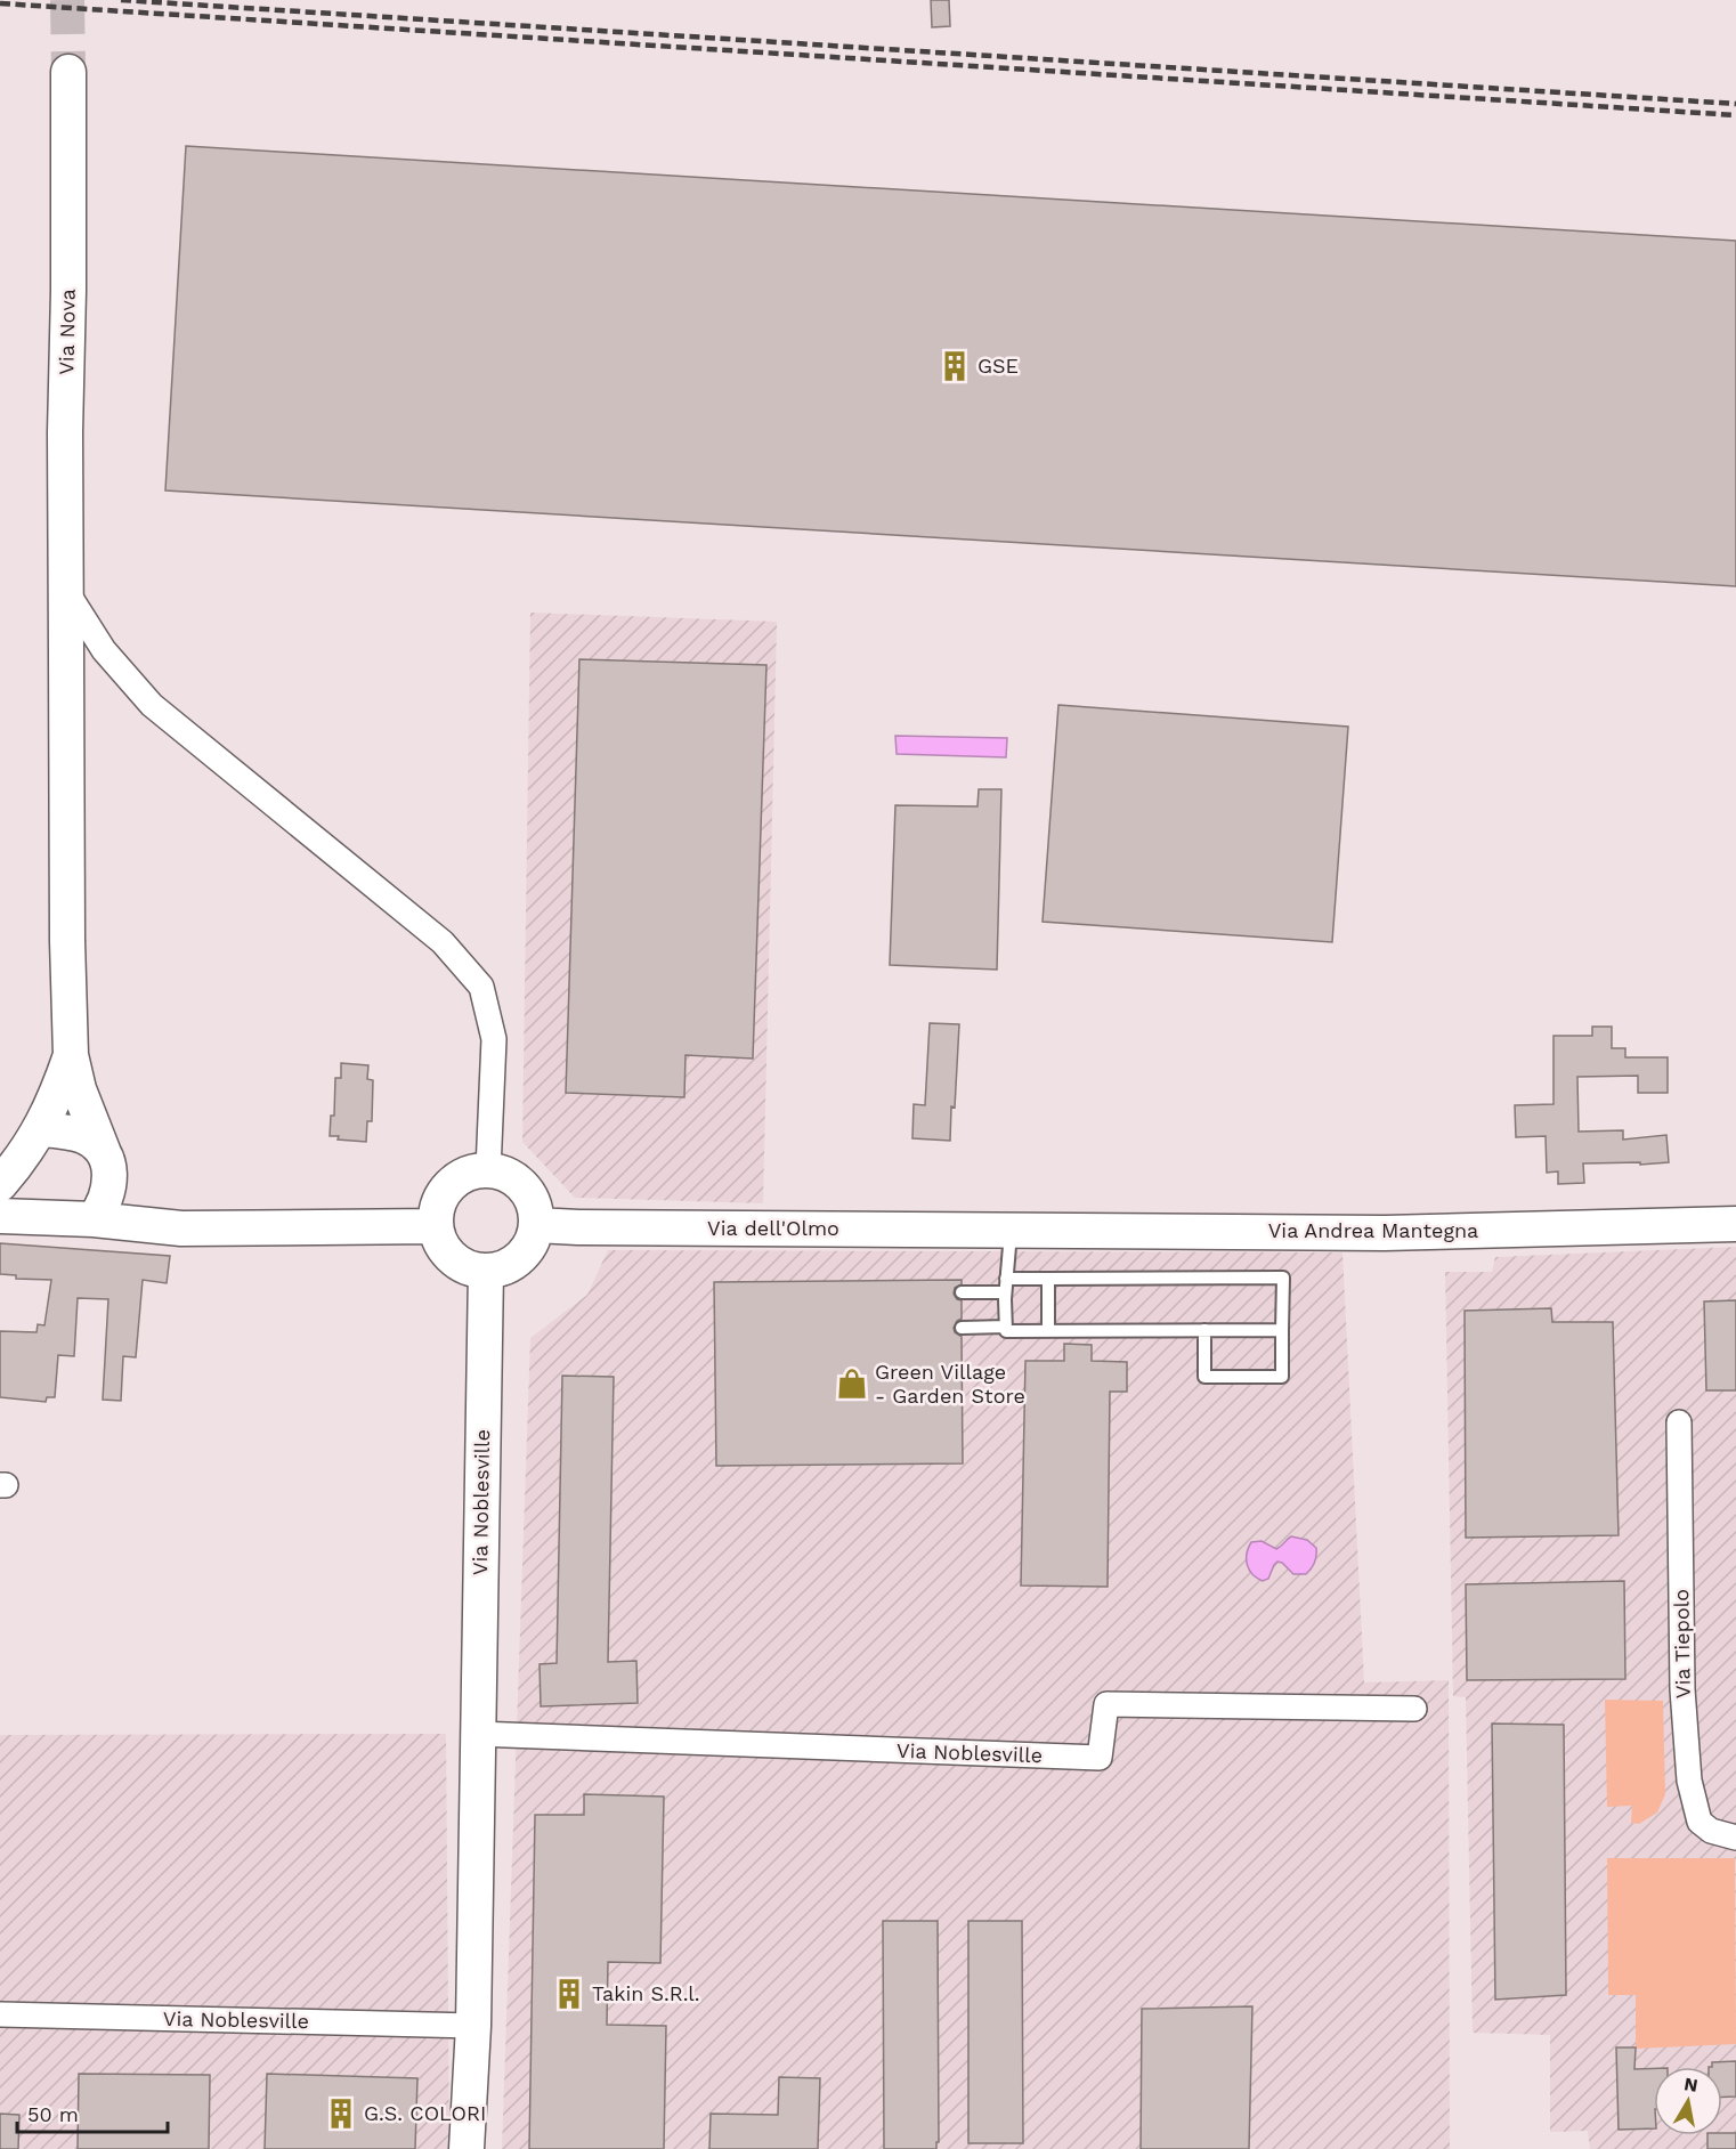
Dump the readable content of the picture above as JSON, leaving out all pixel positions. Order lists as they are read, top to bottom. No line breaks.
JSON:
{"streets":{"main road":["Via Nova","Via dell'Olmo","Via Andrea Mantegna","Via Noblesville"],"street":["Via Tiepolo"]},"crossings":[["Via dell'Olmo","Via Andrea Mantegna"],["Via dell'Olmo","Via Noblesville"]],"places":{"building":["GSE","Takin S.R.l.","G.S. COLORI"],"shop":["Green Village - Garden Store"]},"scale_bar":"50 m","north":"top"}
